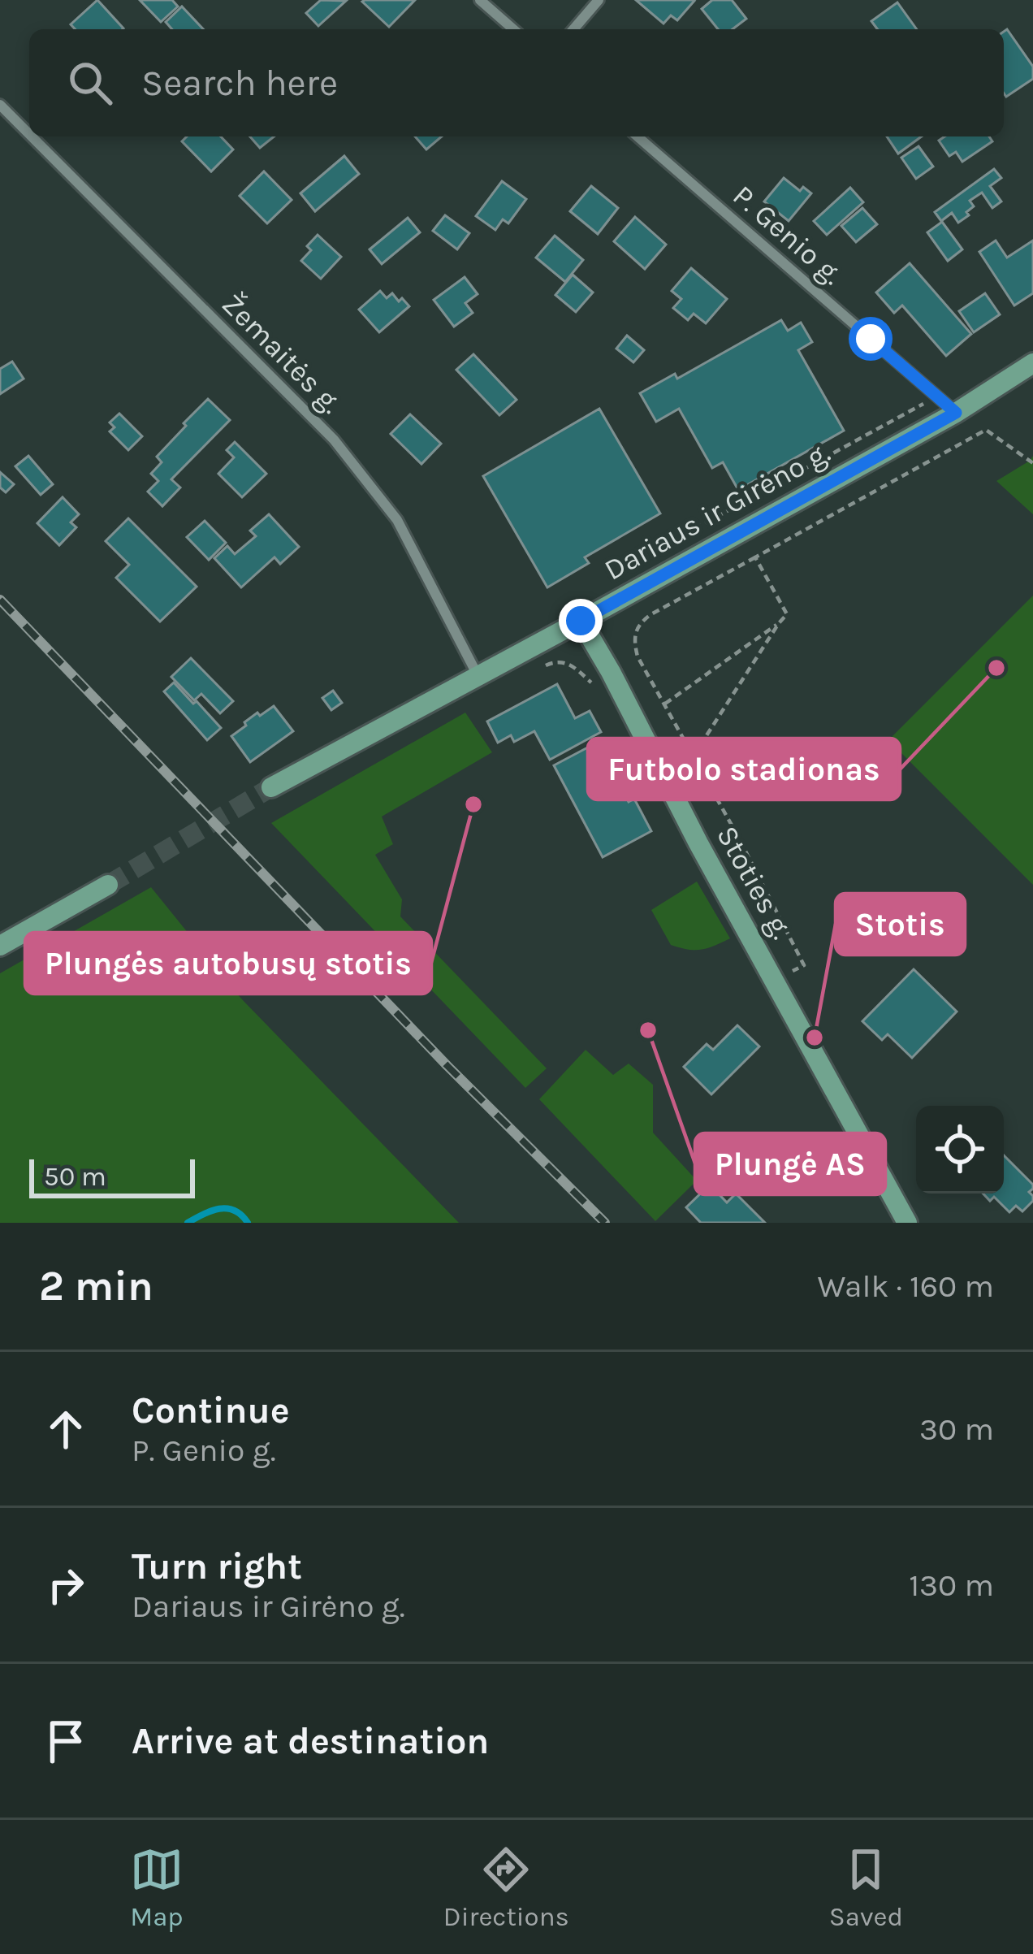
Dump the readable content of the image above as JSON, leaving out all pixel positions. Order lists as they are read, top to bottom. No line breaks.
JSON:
{"streets":{"main road":["Dariaus ir Girėno g.","Stoties g."],"street":["P. Genio g.","Žemaitės g."]},"crossings":[["P. Genio g.","Dariaus ir Girėno g."],["Žemaitės g.","Dariaus ir Girėno g."],["Dariaus ir Girėno g.","Stoties g."]],"places":["Futbolo stadionas","Plungės autobusų stotis","Plungė AS","Stotis"],"scale_bar":"50 m","page":{"search":"Search here","scale":"50 m","heading":["2 min","Walk · 160 m"],"list":[["Continue","P. Genio g.","30 m"],["Turn right","Dariaus ir Girėno g.","130 m"],"Arrive at destination"],"nav":["Map","Directions","Saved"]}}
